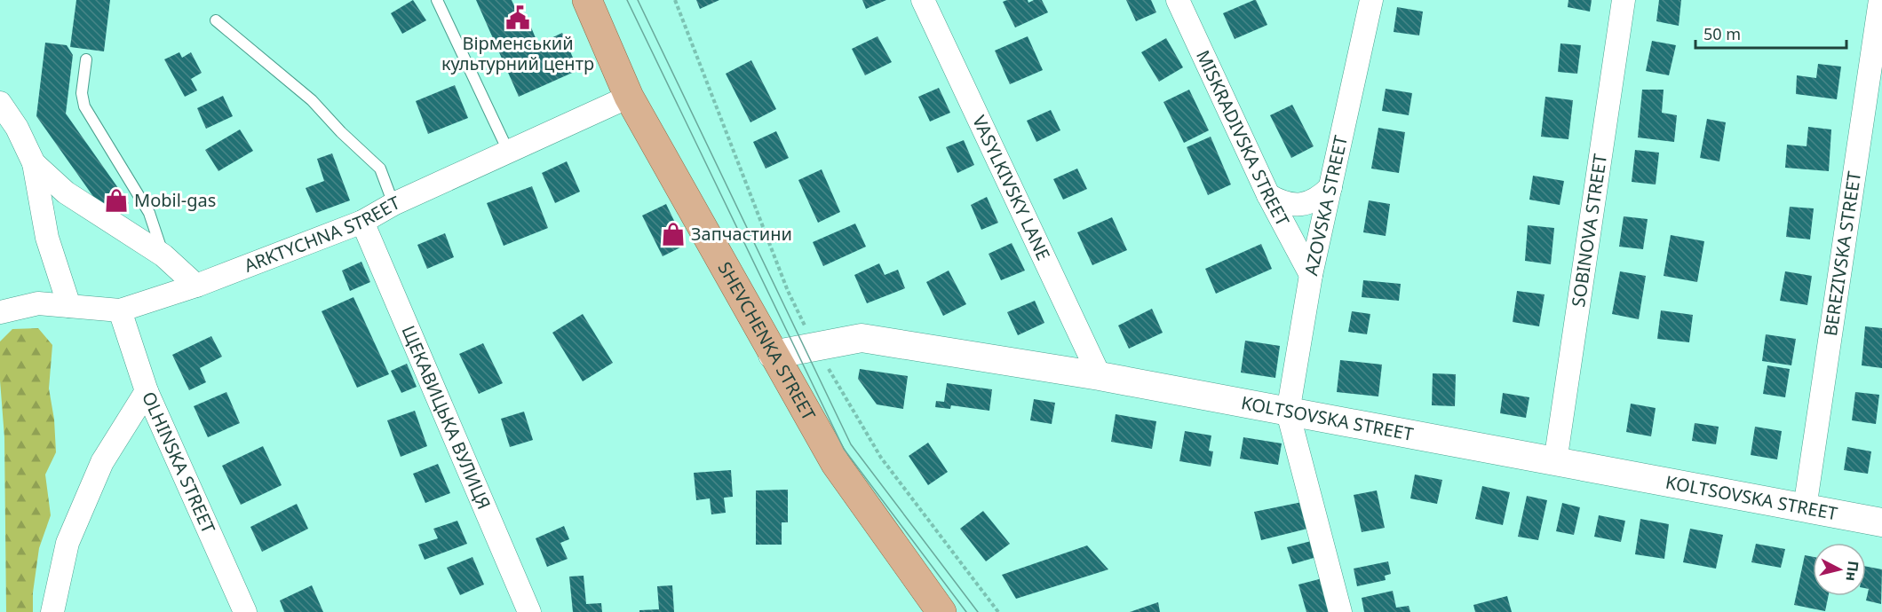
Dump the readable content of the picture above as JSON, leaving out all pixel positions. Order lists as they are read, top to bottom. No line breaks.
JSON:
{"streets":{"main road":["SHEVCHENKA STREET"],"street":["MISKRADIVSKA STREET","VASYLKIVSKY LANE","AZOVSKA STREET","SOBINOVA STREET","ARKTYCHNA STREET","BEREZIVSKA STREET","ЩЕКАВИЦЬКА ВУЛИЦЯ","KOLTSOVSKA STREET","OLHINSKA STREET"]},"crossings":[["MISKRADIVSKA STREET","AZOVSKA STREET"],["VASYLKIVSKY LANE","KOLTSOVSKA STREET"],["AZOVSKA STREET","KOLTSOVSKA STREET"],["SOBINOVA STREET","KOLTSOVSKA STREET"],["ARKTYCHNA STREET","SHEVCHENKA STREET"],["ARKTYCHNA STREET","ЩЕКАВИЦЬКА ВУЛИЦЯ"],["ARKTYCHNA STREET","OLHINSKA STREET"],["BEREZIVSKA STREET","KOLTSOVSKA STREET"],["SHEVCHENKA STREET","KOLTSOVSKA STREET"]],"places":{"public building":["Вірменський культурний центр"],"shop":["Mobil-gas","Запчастини"]},"scale_bar":"50 m","north":"right"}
